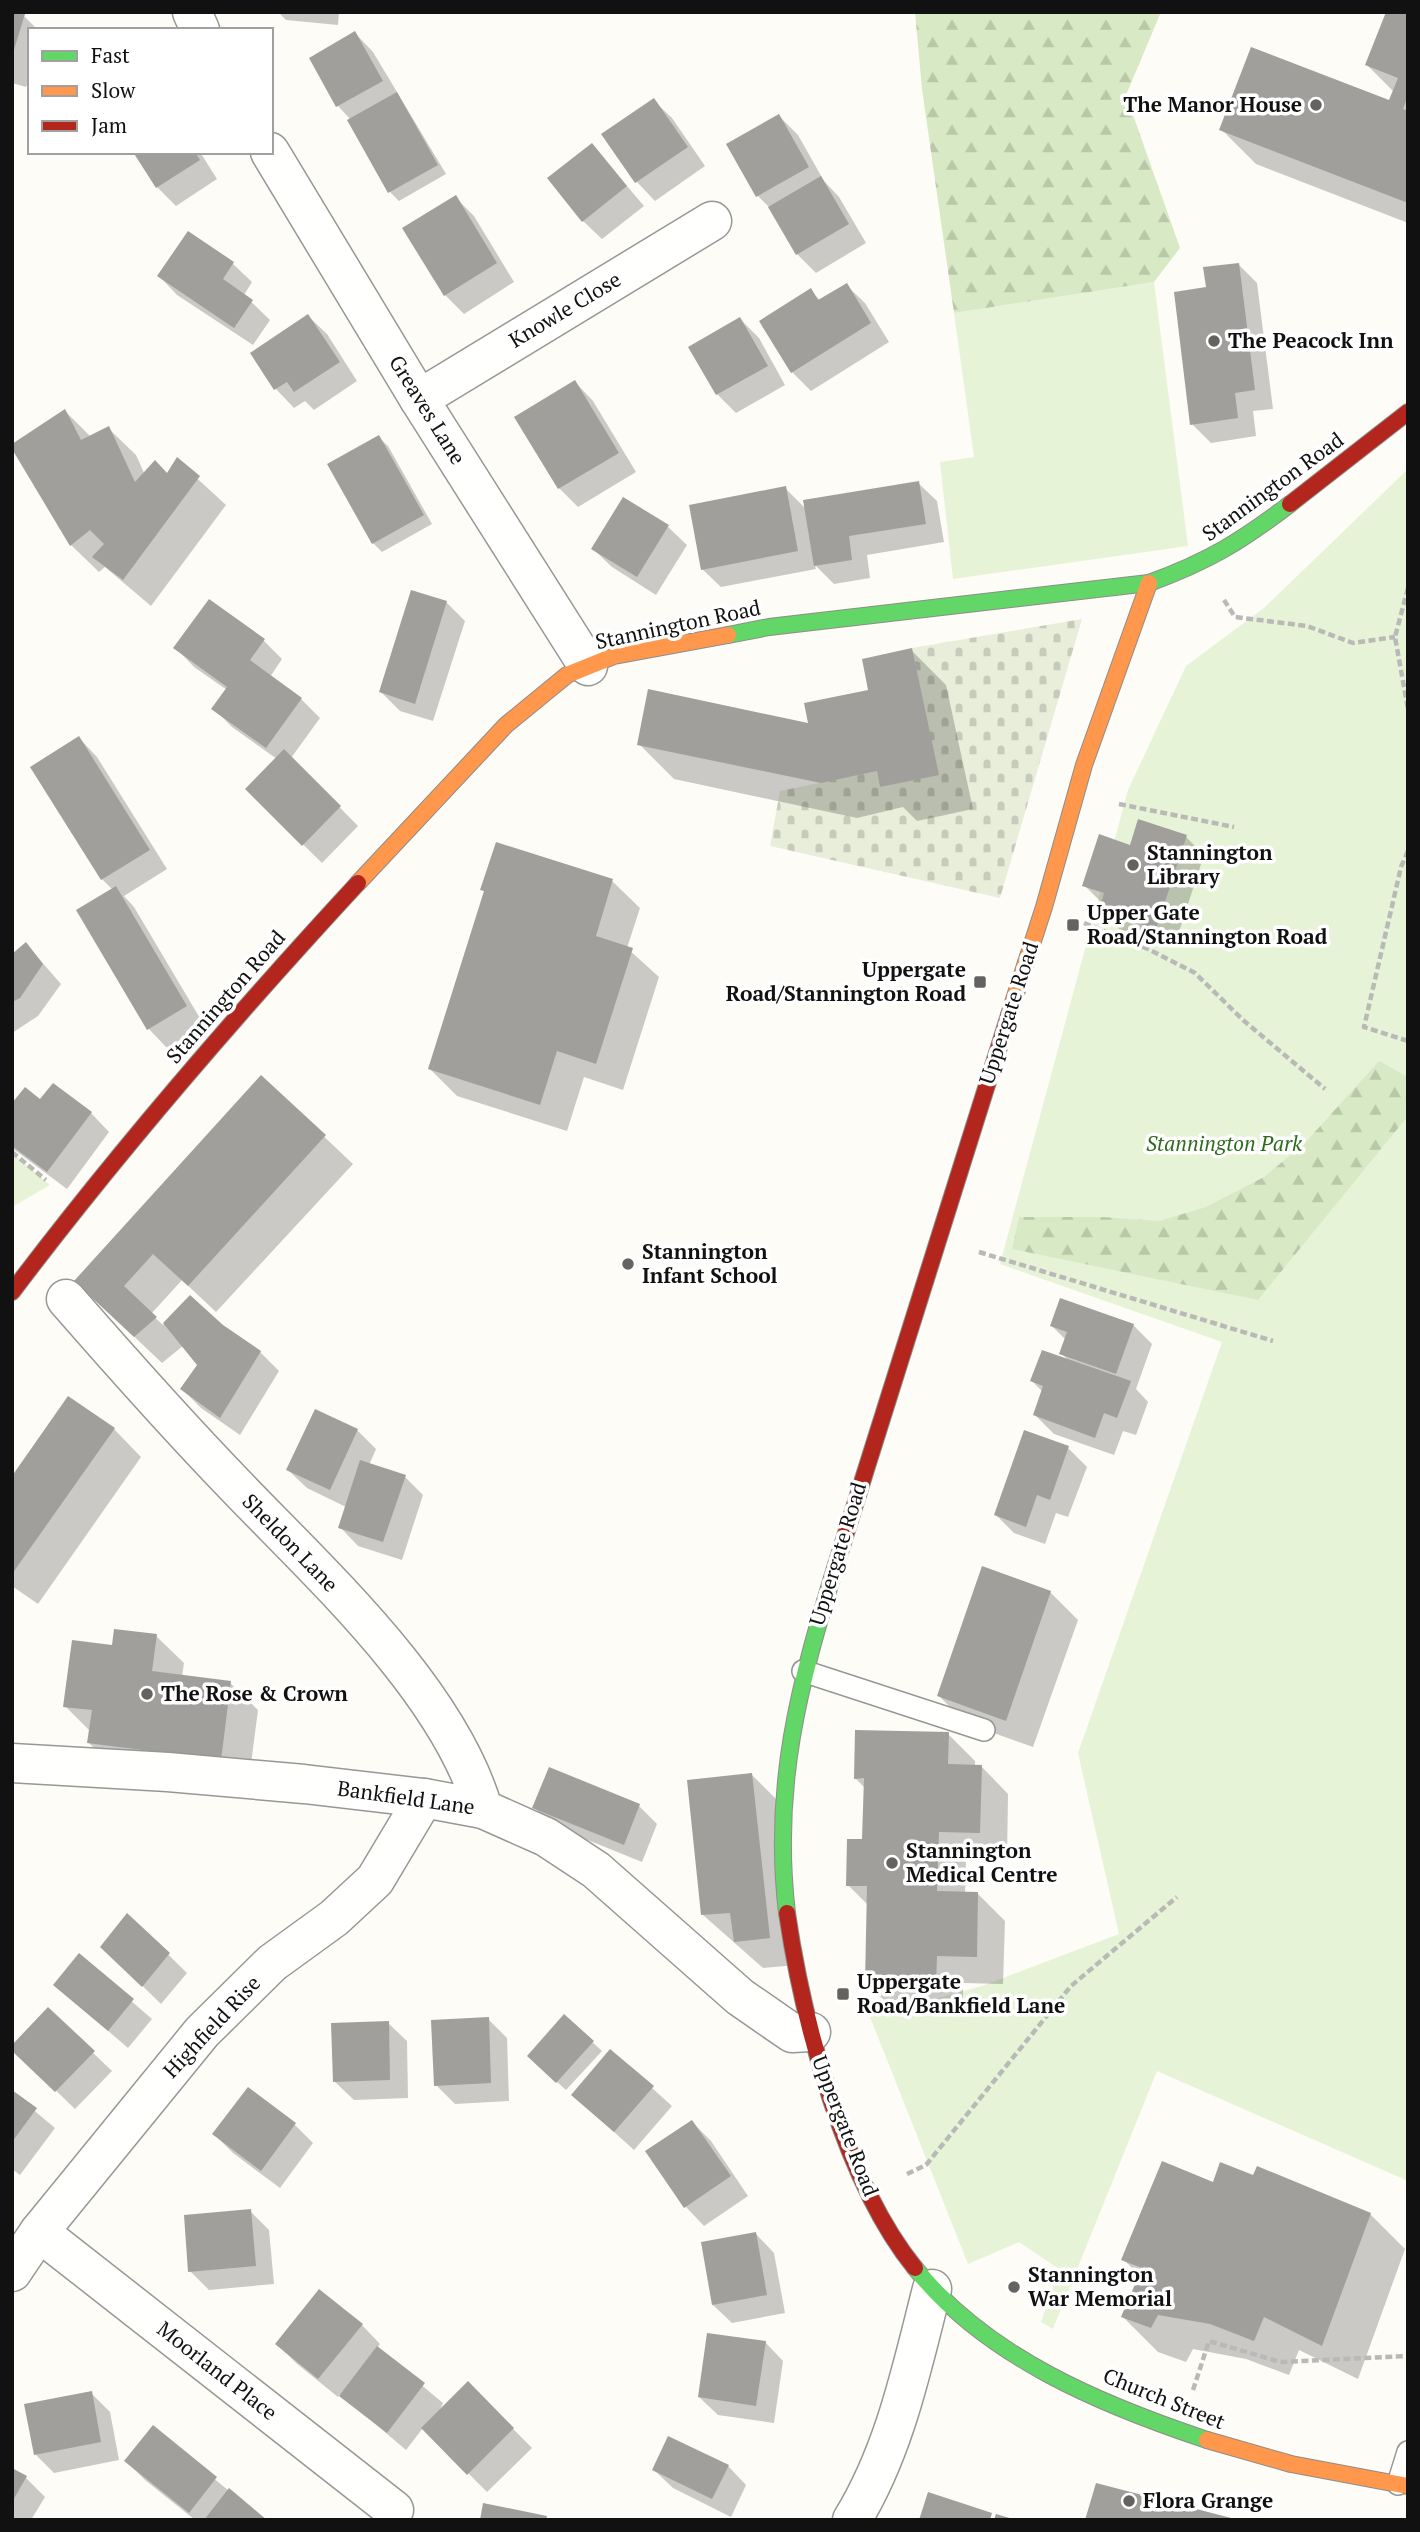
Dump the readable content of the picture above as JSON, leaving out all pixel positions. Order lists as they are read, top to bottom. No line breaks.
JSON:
{"streets":{"street":["Knowle Close","Greaves Lane","Stannington Road","Uppergate Road","Sheldon Lane","Bankfield Lane","Highfield Rise","Moorland Place","Church Street"]},"crossings":[["Knowle Close","Greaves Lane"],["Greaves Lane","Stannington Road"],["Stannington Road","Uppergate Road"],["Uppergate Road","Bankfield Lane"],["Uppergate Road","Church Street"],["Sheldon Lane","Bankfield Lane"],["Bankfield Lane","Highfield Rise"],["Highfield Rise","Moorland Place"]],"parks":["Stannington Park"],"places":{"other":["The Manor House","The Peacock Inn","Stannington Library","Stannington Infant School","The Rose & Crown","Stannington Medical Centre","Stannington War Memorial","Flora Grange"],"transit":["Upper Gate Road/Stannington Road","Uppergate Road/Stannington Road","Uppergate Road/Bankfield Lane"]},"legend":["Fast","Slow","Jam"]}
